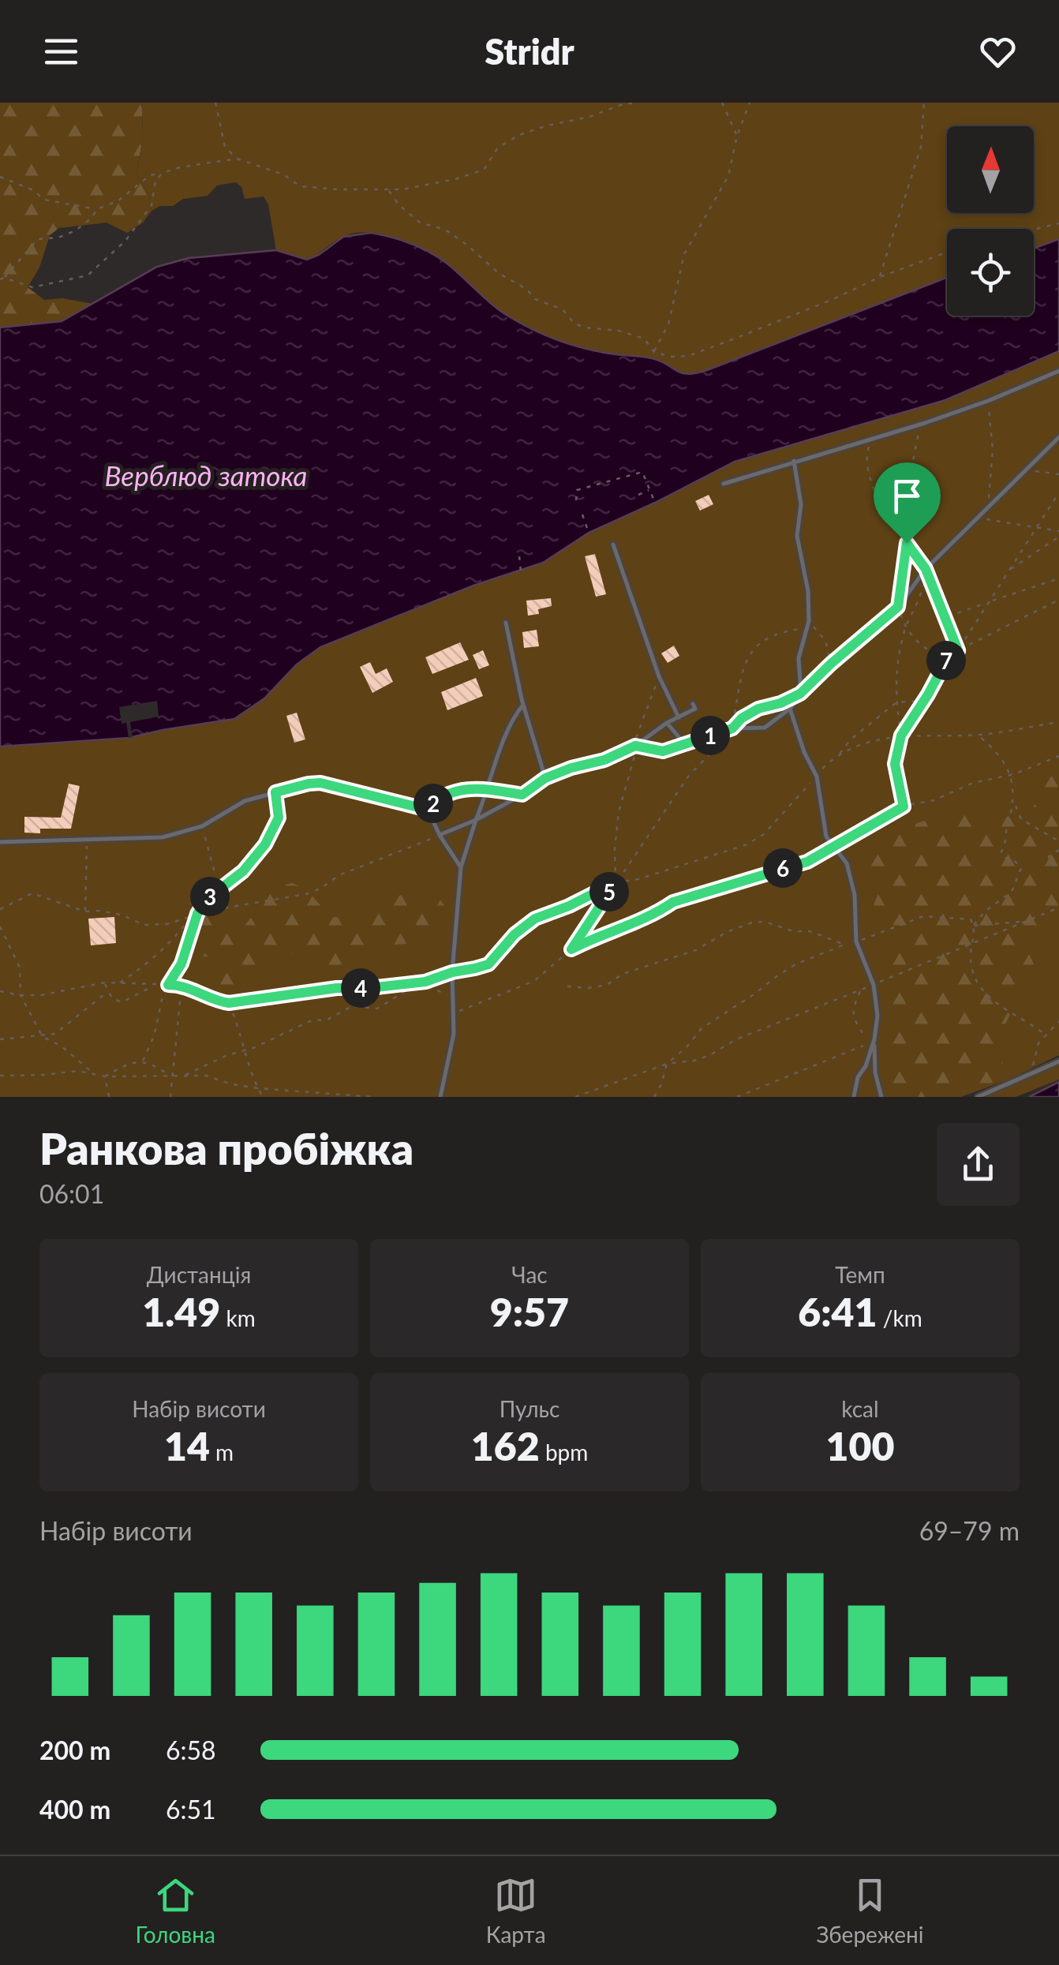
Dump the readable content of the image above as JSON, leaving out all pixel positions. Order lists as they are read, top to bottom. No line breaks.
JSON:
{"water":["Верблюд затока"],"north":"top","page":{"header":"Stridr","pins":["7","1","2","6","5","3","4"],"heading":["Ранкова пробіжка","06:01"],"stats":[["Дистанція","1.49 km"],["Час","9:57"],["Темп","6:41 /km"],["Набір висоти","14 m"],["Пульс","162 bpm"],["kcal","100"]],"chart":["Набір висоти","69–79 m"],"list":[{"name":"200 m","note":"6:58"},{"name":"400 m","note":"6:51"}],"tabs":["Головна","Карта","Збережені"]}}
